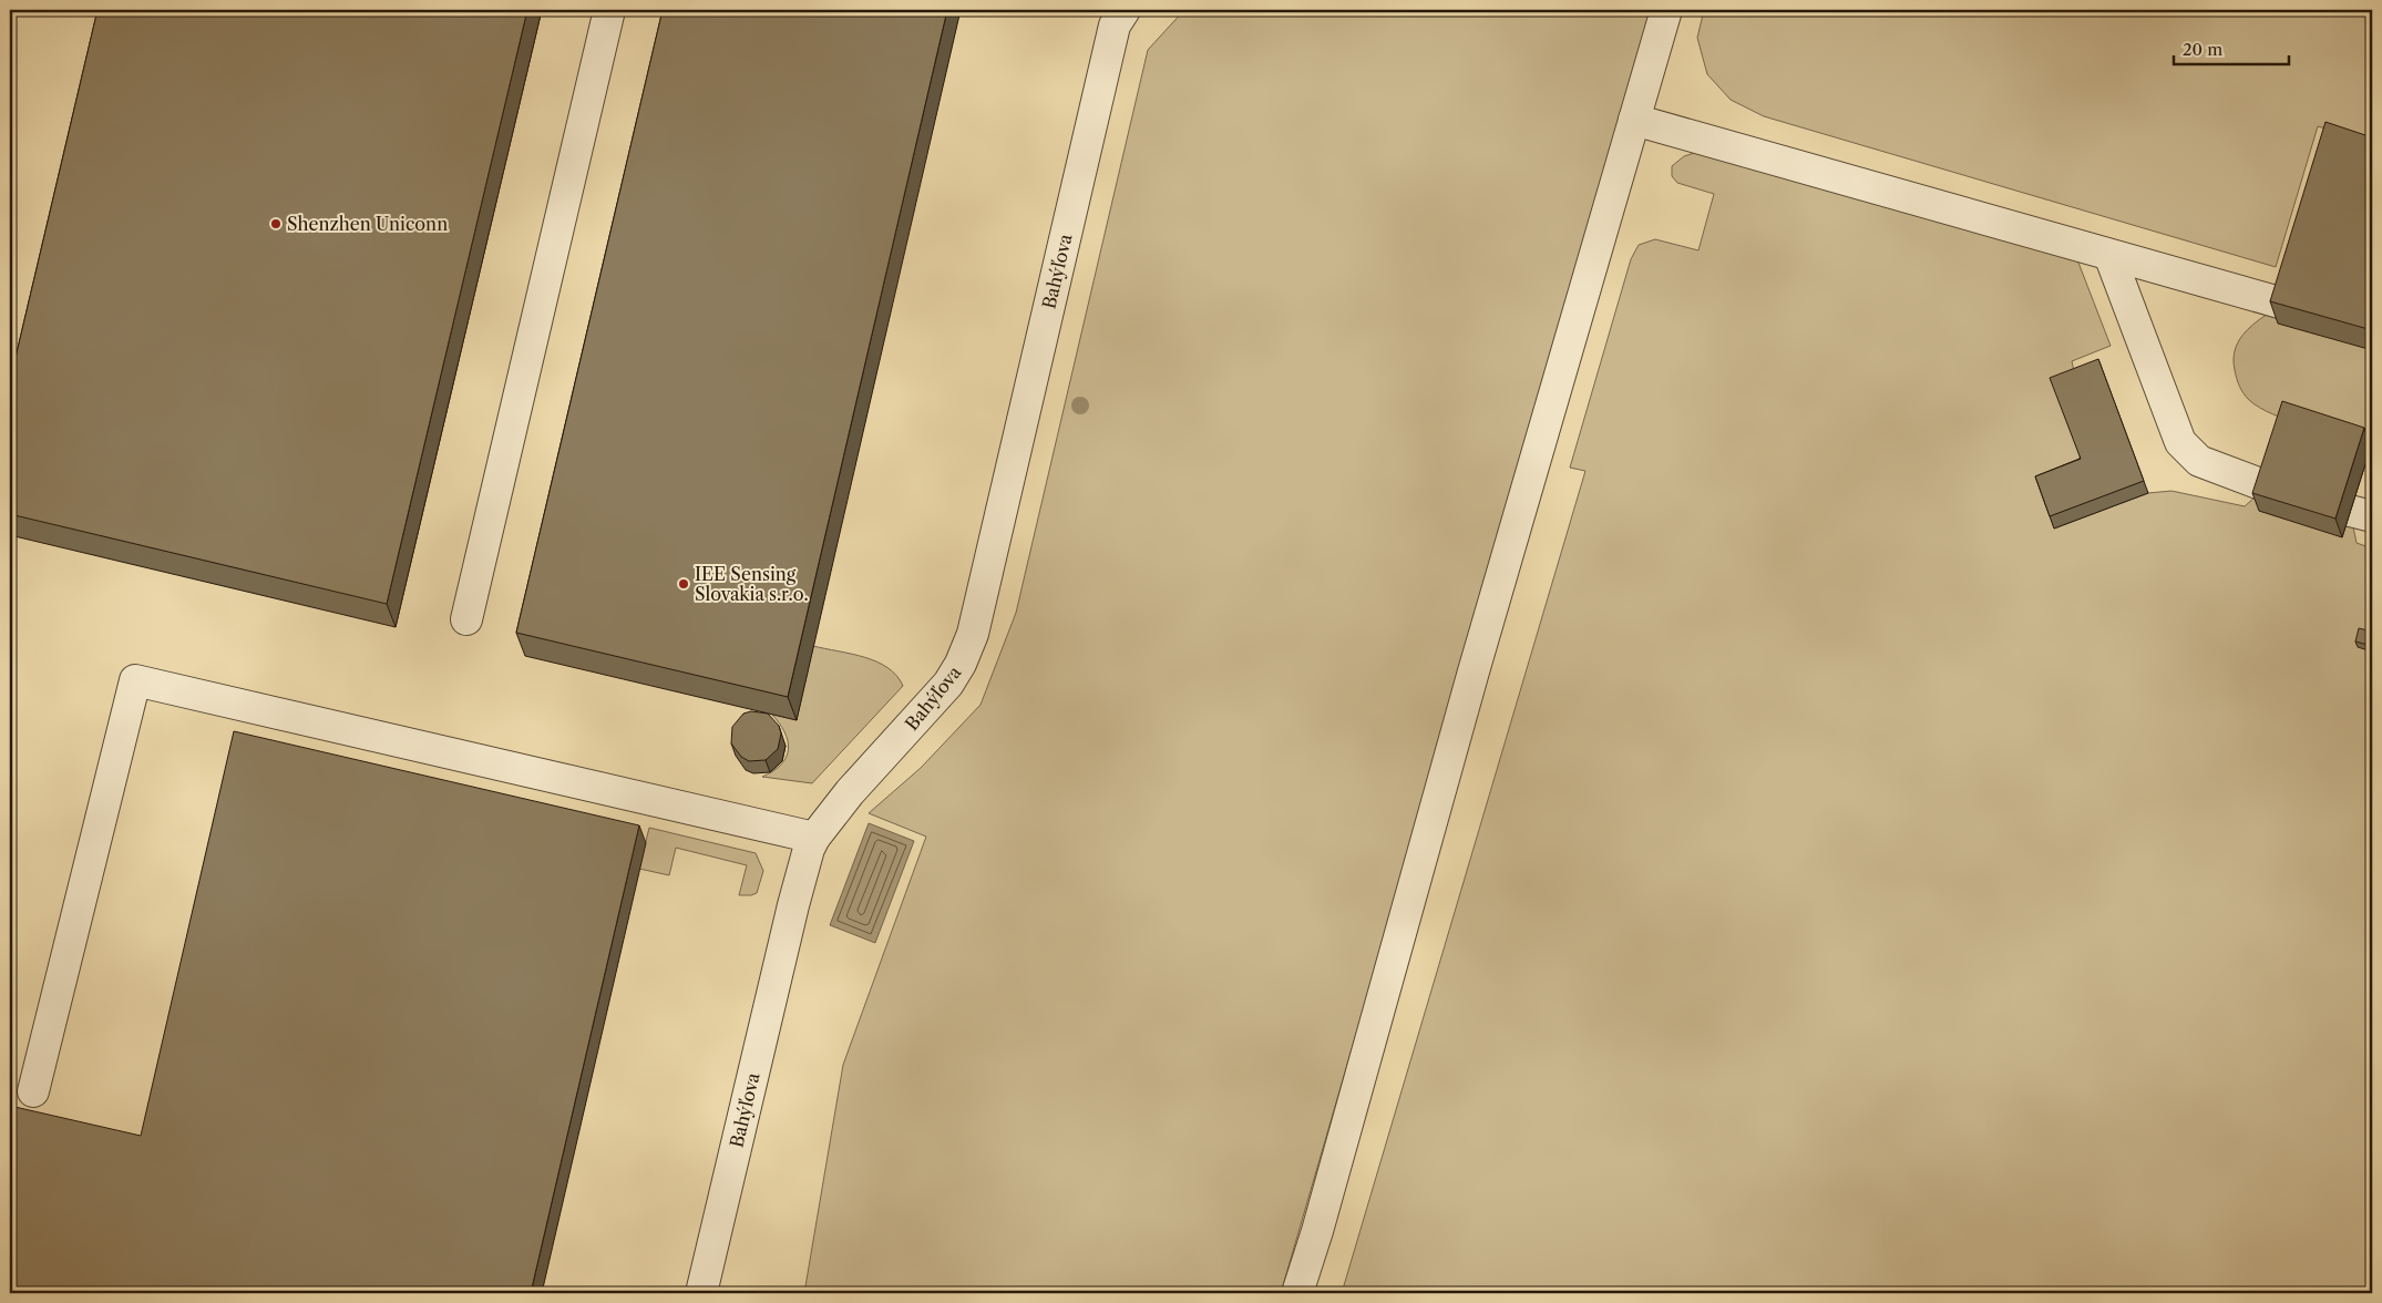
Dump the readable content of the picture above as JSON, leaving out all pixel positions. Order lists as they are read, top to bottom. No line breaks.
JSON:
{"streets":{"lane":["Bahýľova"]},"places":["Shenzhen Uniconn","IEE Sensing Slovakia s.r.o."],"scale_bar":"20 m"}
